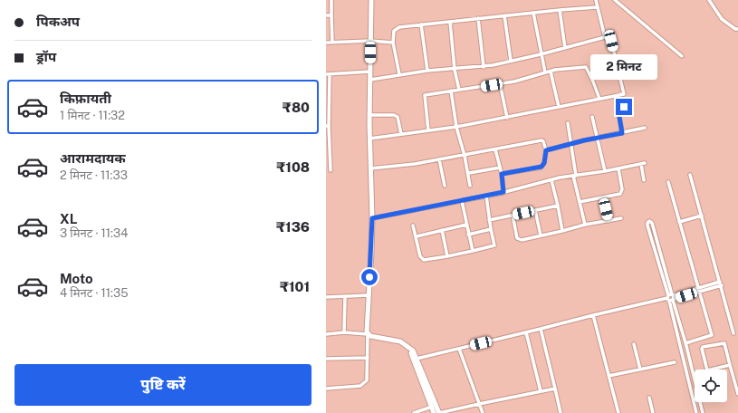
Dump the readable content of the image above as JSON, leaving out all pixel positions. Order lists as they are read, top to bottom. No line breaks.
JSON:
{"page":{"banner":["पिकअप","ड्रॉप"],"bubble":"2 मिनट","list":[{"name":"किफ़ायती","note":"1 मिनट · 11:32","value":"₹80"},{"name":"आरामदायक","note":"2 मिनट · 11:33","value":"₹108"},{"name":"XL","note":"3 मिनट · 11:34","value":"₹136"},{"name":"Moto","note":"4 मिनट · 11:35","value":"₹101"}],"buttons":"पुष्टि करें"}}
